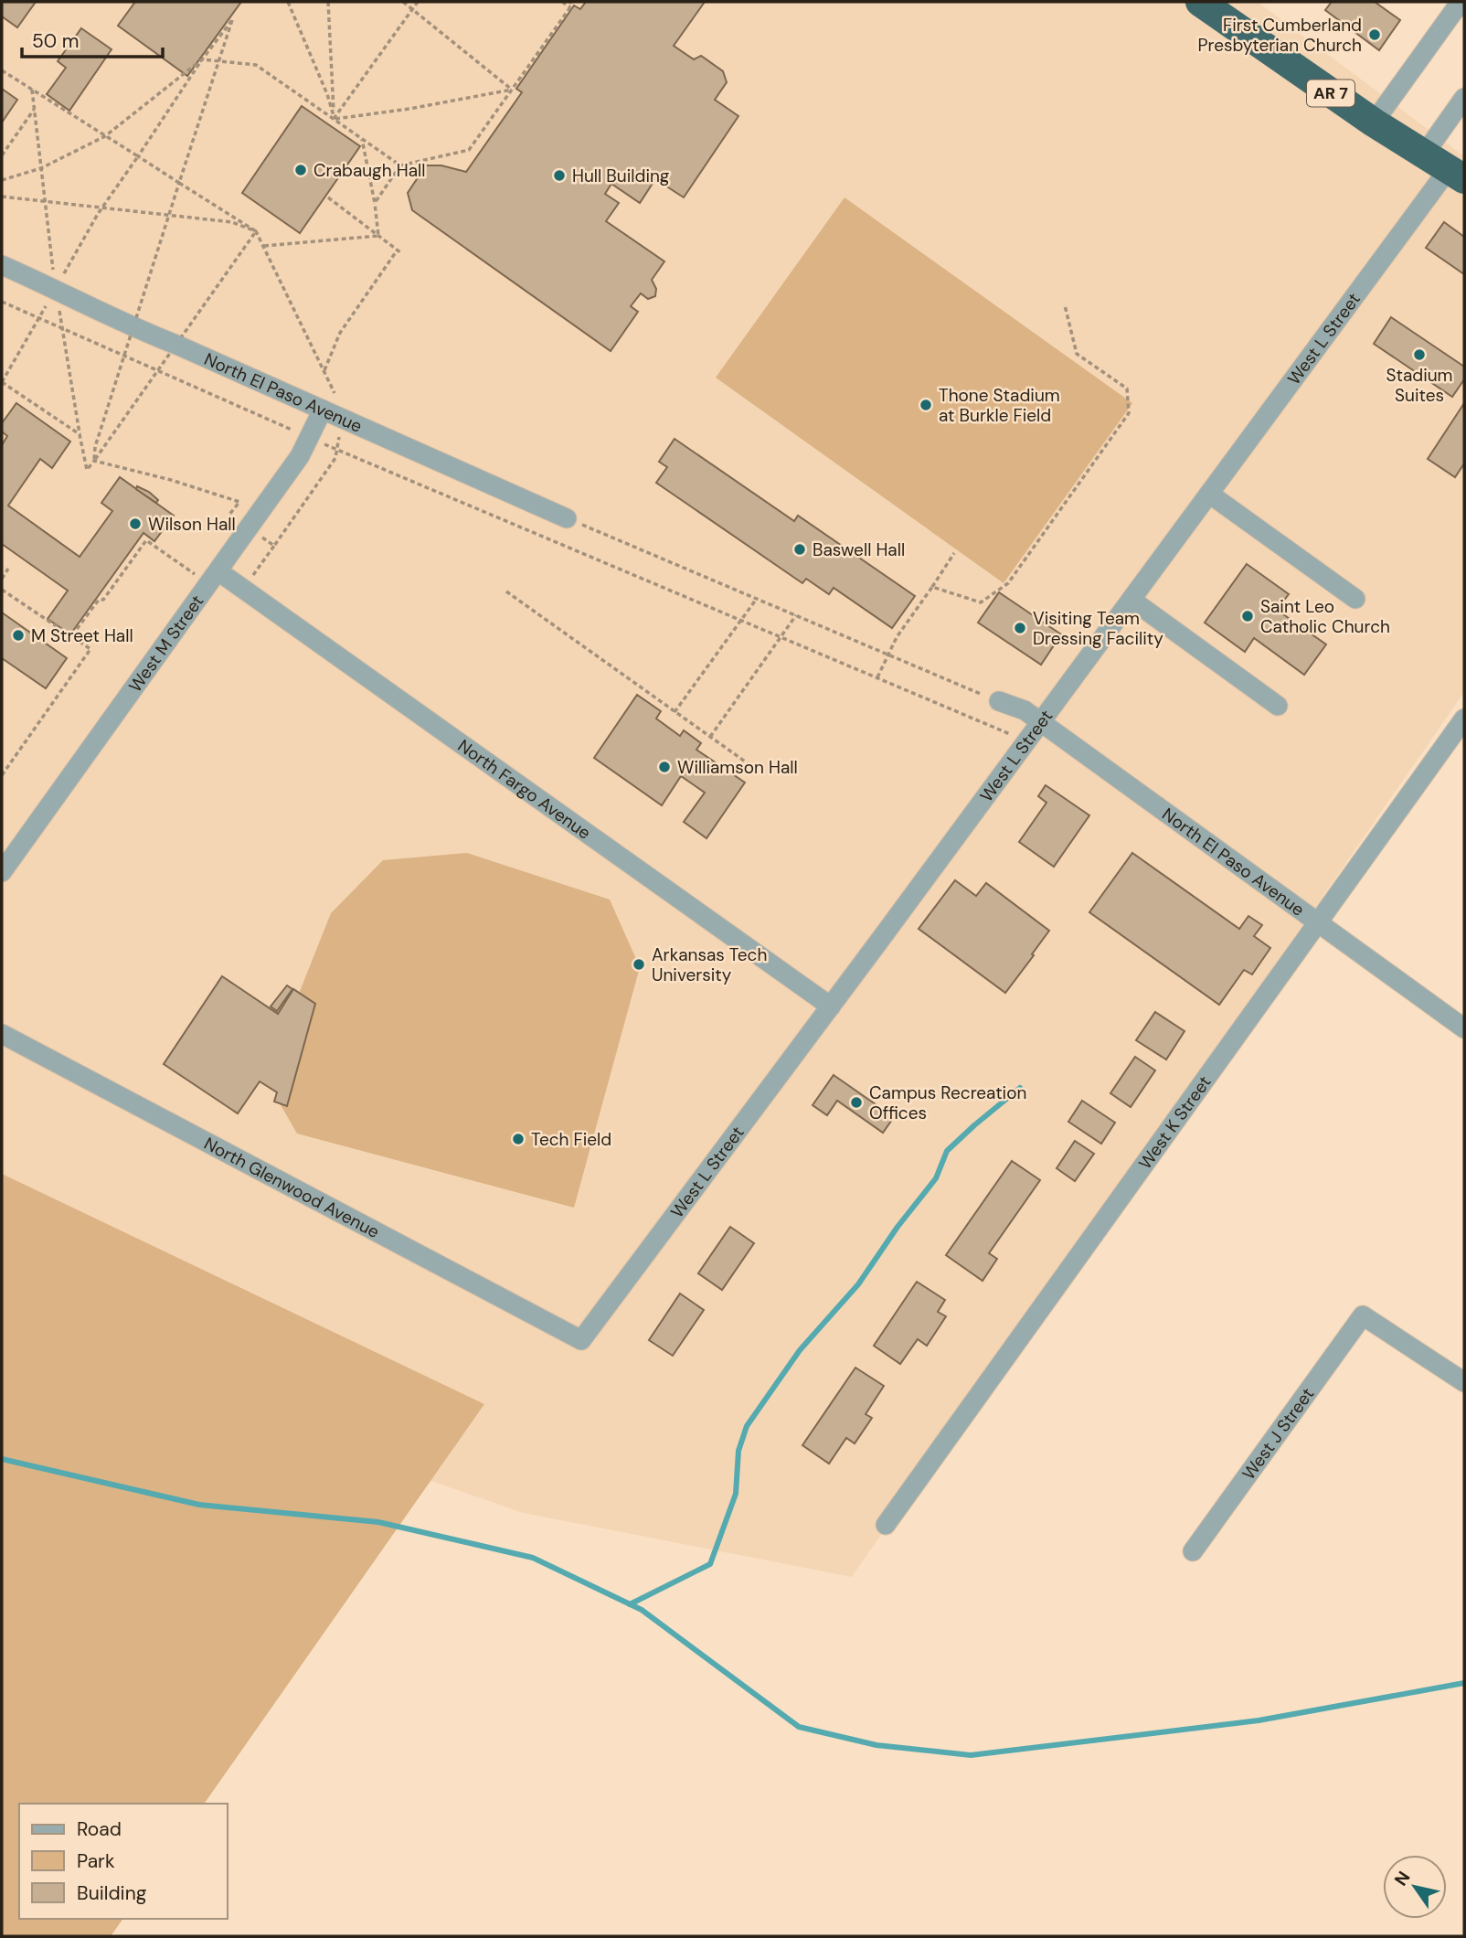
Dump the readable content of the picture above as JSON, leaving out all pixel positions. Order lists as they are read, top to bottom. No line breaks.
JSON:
{"streets":{"highway":["AR 7"],"street":["West L Street","North El Paso Avenue","West M Street","North Fargo Avenue","West K Street","North Glenwood Avenue","West J Street"]},"crossings":[["AR 7","West L Street"],["West L Street","North El Paso Avenue"],["West L Street","North Fargo Avenue"],["West L Street","North Glenwood Avenue"],["North El Paso Avenue","West M Street"],["North El Paso Avenue","West K Street"],["West M Street","North Fargo Avenue"]],"places":["First Cumberland Presbyterian Church","Crabaugh Hall","Hull Building","Stadium Suites","Thone Stadium at Burkle Field","Wilson Hall","Baswell Hall","Saint Leo Catholic Church","Visiting Team Dressing Facility","M Street Hall","Williamson Hall","Arkansas Tech University","Campus Recreation Offices","Tech Field"],"legend":["Road","Park","Building"],"scale_bar":"50 m","north":"top left"}
